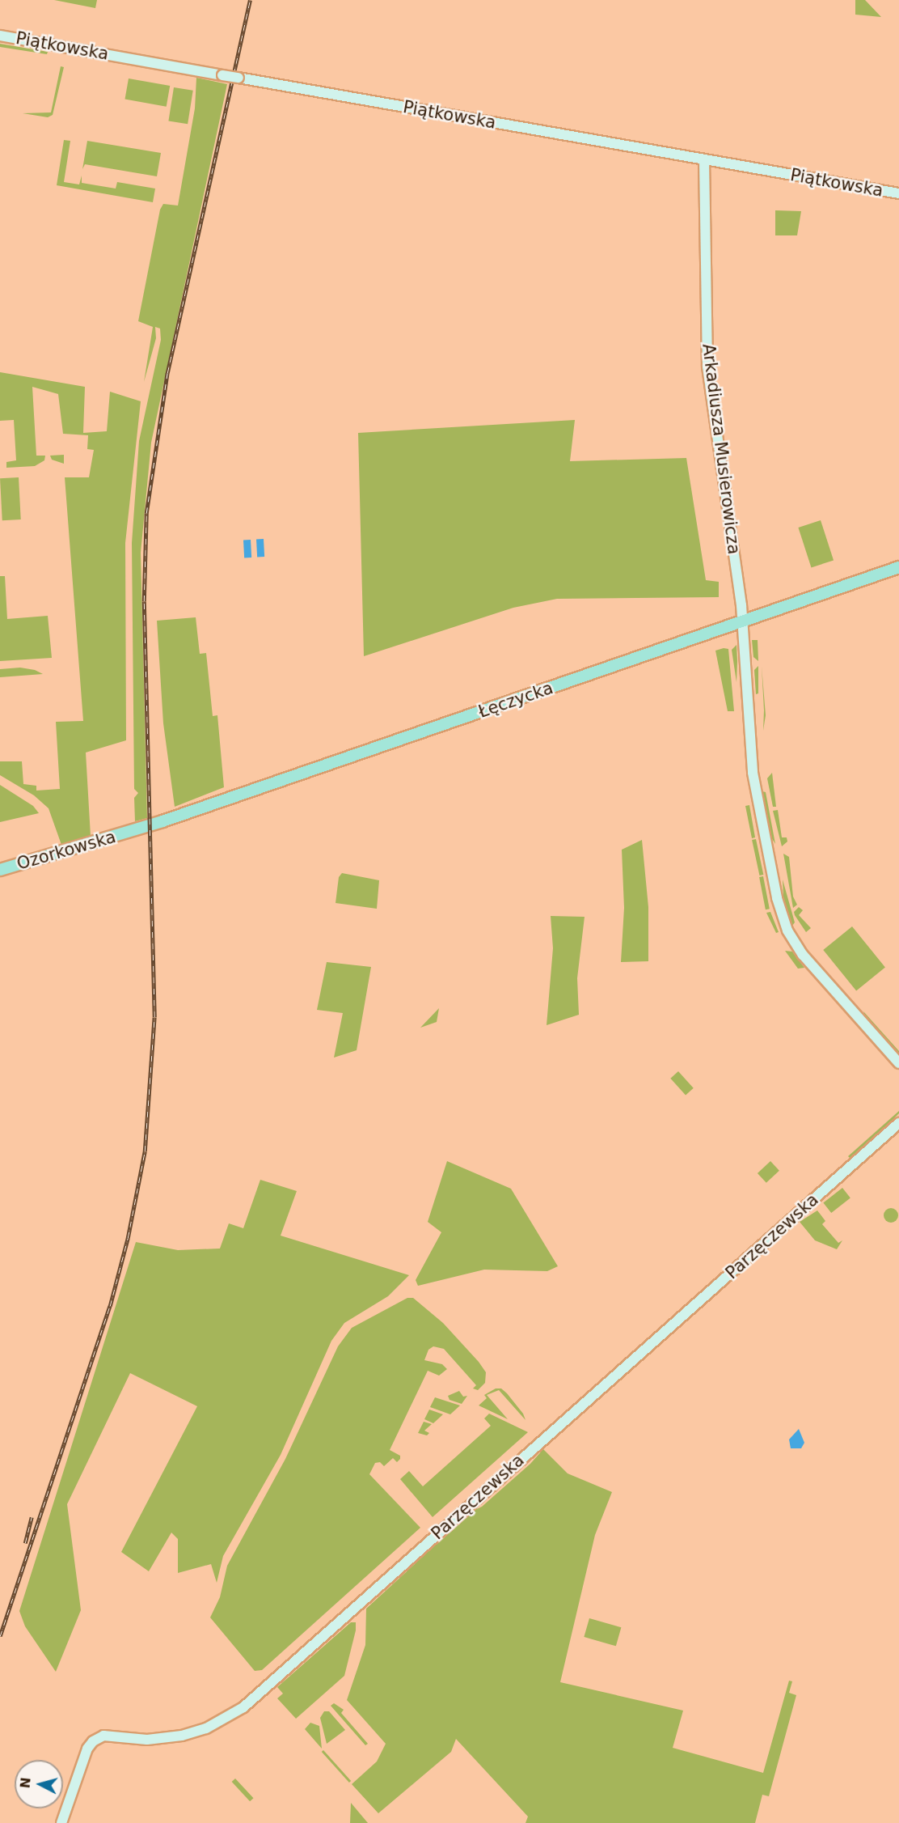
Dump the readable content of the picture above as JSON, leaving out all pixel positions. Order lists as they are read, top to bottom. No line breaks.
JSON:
{"streets":{"main road":["Łęczycka","Ozorkowska"],"street":["Piątkowska","Arkadiusza Musierowicza","Parzęczewska"]},"crossings":[["Piątkowska","Arkadiusza Musierowicza"],["Arkadiusza Musierowicza","Łęczycka"],["Łęczycka","Ozorkowska"]],"north":"left"}
